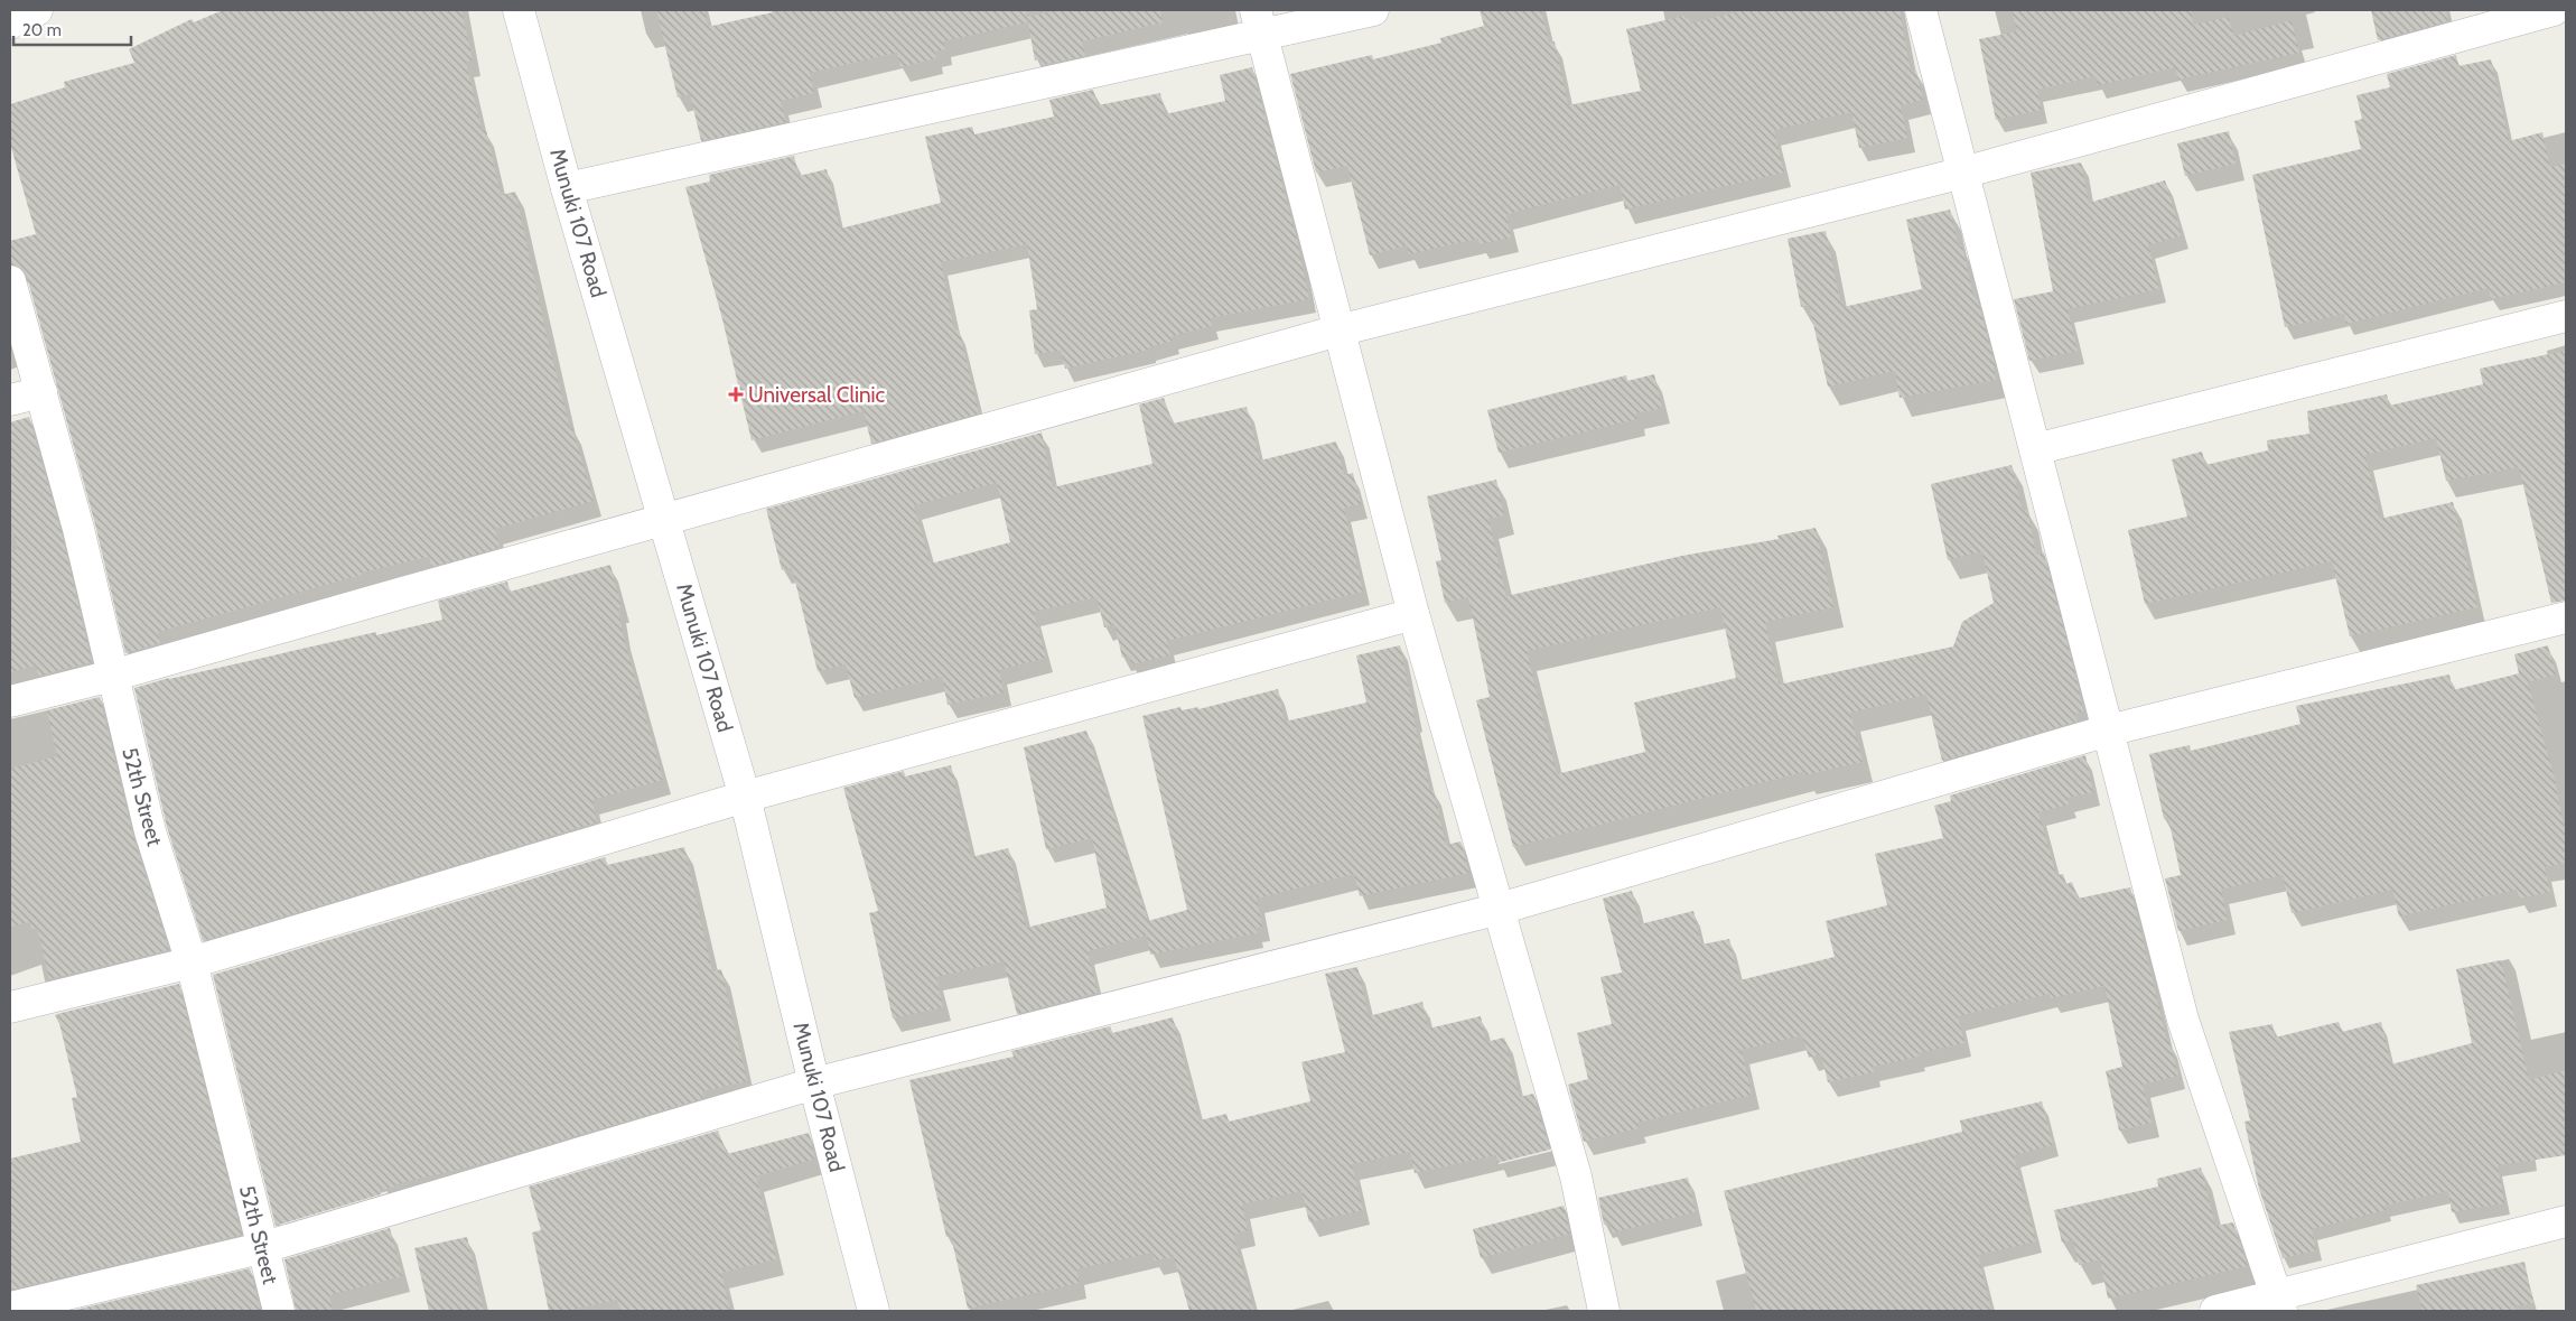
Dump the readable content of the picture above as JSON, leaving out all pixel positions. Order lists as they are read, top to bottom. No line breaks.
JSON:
{"streets":{"street":["Munuki 107 Road","52th Street"]},"places":{"health":["Universal Clinic"]},"scale_bar":"20 m"}
